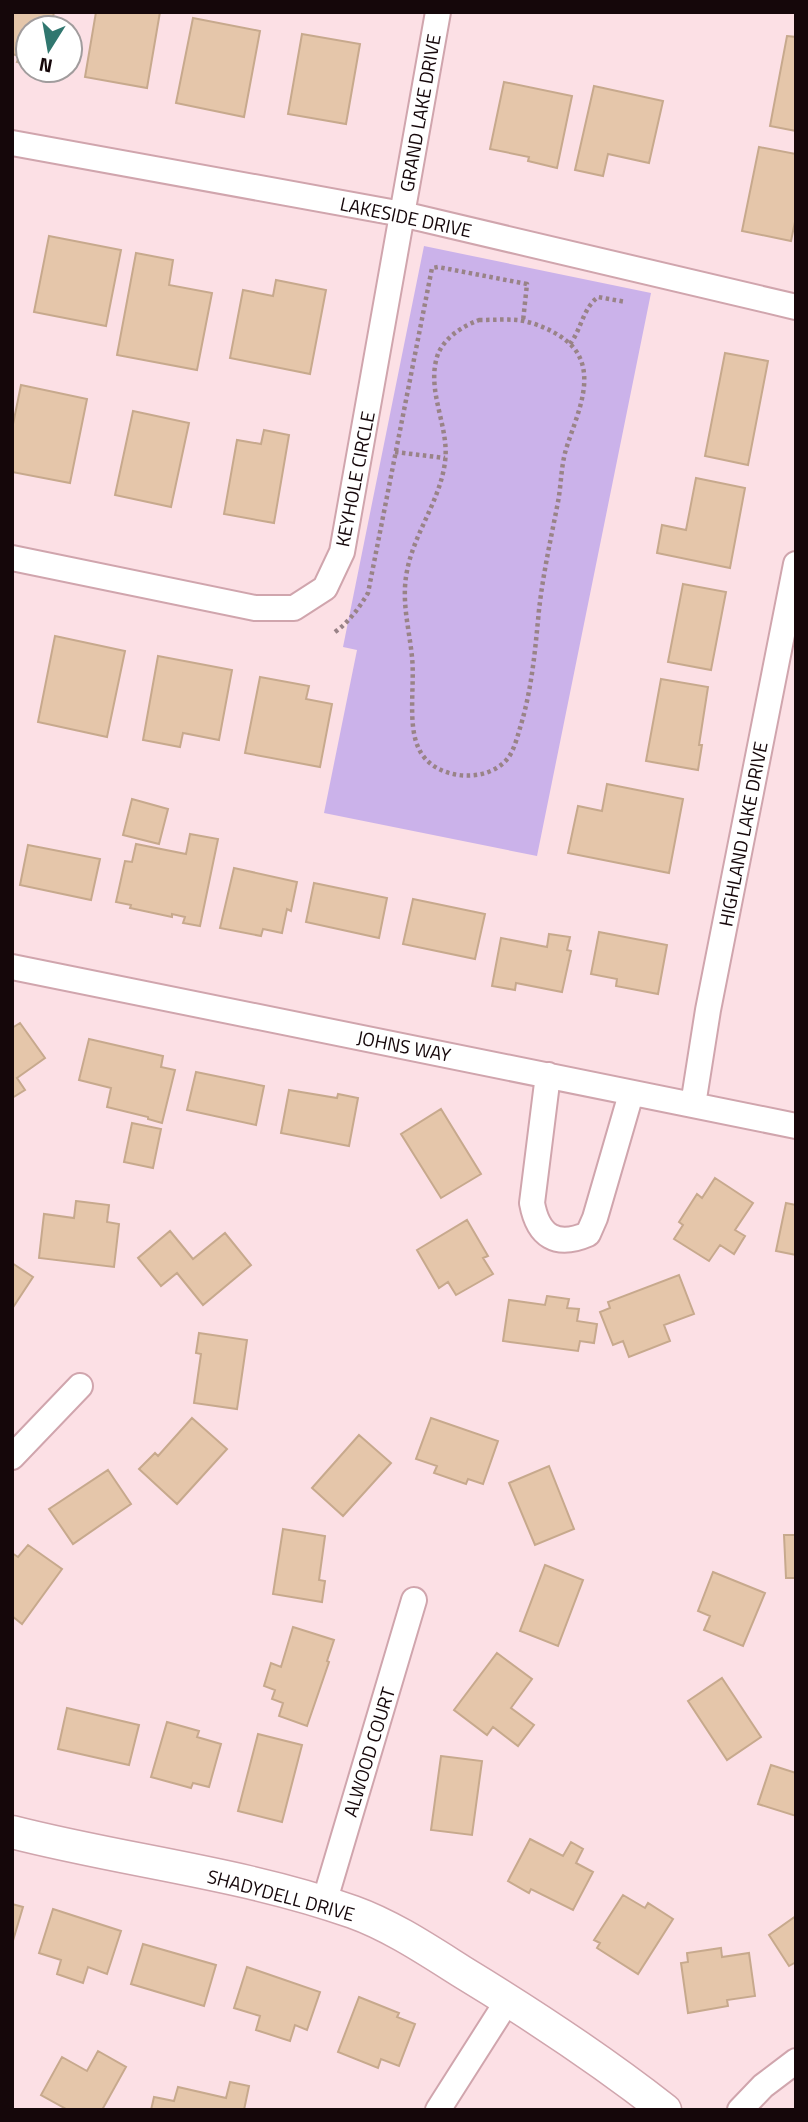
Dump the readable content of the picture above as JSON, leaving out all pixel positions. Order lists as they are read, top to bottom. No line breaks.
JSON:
{"streets":{"street":["GRAND LAKE DRIVE","LAKESIDE DRIVE","KEYHOLE CIRCLE","HIGHLAND LAKE DRIVE","JOHNS WAY","ALWOOD COURT","SHADYDELL DRIVE"]},"crossings":[["GRAND LAKE DRIVE","LAKESIDE DRIVE"],["GRAND LAKE DRIVE","KEYHOLE CIRCLE"],["LAKESIDE DRIVE","KEYHOLE CIRCLE"],["HIGHLAND LAKE DRIVE","JOHNS WAY"],["ALWOOD COURT","SHADYDELL DRIVE"]],"north":"bottom"}
